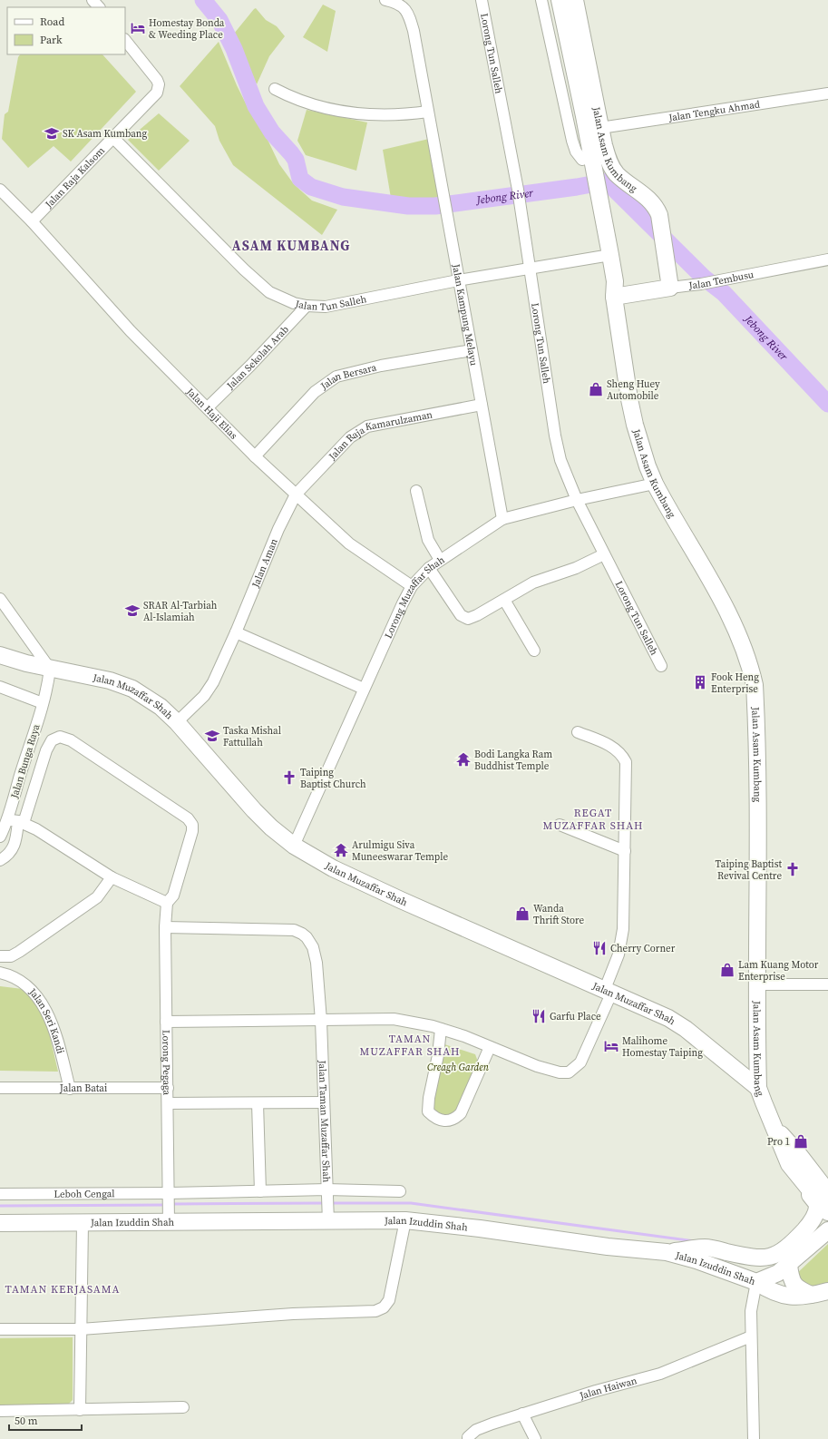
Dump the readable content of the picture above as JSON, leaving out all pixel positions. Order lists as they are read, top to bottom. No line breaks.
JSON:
{"streets":{"main road":["Jalan Asam Kumbang","Jalan Tembusu","Jalan Muzaffar Shah","Jalan Izuddin Shah"],"street":["Lorong Tun Salleh","Jalan Tengku Ahmad","Jalan Raja Kalsom","Jalan Tun Salleh","Jalan Kampung Melayu","Jalan Sekolah Arab","Jalan Bersara","Jalan Haji Elias","Jalan Raja Kamarulzaman","Jalan Aman","Lorong Muzaffar Shah","Jalan Bunga Raya","Jalan Seri Kandi","Lorong Pegaga","Jalan Batai","Jalan Taman Muzaffar Shah","Leboh Cengal","Jalan Haiwan"]},"crossings":[["Lorong Tun Salleh","Jalan Tun Salleh"],["Lorong Tun Salleh","Lorong Muzaffar Shah"],["Jalan Tengku Ahmad","Jalan Asam Kumbang"],["Jalan Asam Kumbang","Jalan Tembusu"],["Jalan Asam Kumbang","Jalan Tun Salleh"],["Jalan Asam Kumbang","Lorong Muzaffar Shah"],["Jalan Asam Kumbang","Jalan Muzaffar Shah"],["Jalan Raja Kalsom","Jalan Tun Salleh"],["Jalan Raja Kalsom","Jalan Haji Elias"],["Jalan Tun Salleh","Jalan Kampung Melayu"],["Jalan Tun Salleh","Jalan Sekolah Arab"],["Jalan Kampung Melayu","Jalan Bersara"],["Jalan Kampung Melayu","Jalan Raja Kamarulzaman"],["Jalan Kampung Melayu","Lorong Muzaffar Shah"],["Jalan Sekolah Arab","Jalan Haji Elias"],["Jalan Bersara","Jalan Haji Elias"],["Jalan Haji Elias","Jalan Raja Kamarulzaman"],["Jalan Haji Elias","Jalan Aman"],["Jalan Haji Elias","Lorong Muzaffar Shah"],["Jalan Raja Kamarulzaman","Jalan Aman"],["Jalan Aman","Jalan Muzaffar Shah"],["Lorong Muzaffar Shah","Jalan Muzaffar Shah"],["Jalan Muzaffar Shah","Jalan Bunga Raya"],["Jalan Seri Kandi","Jalan Batai"],["Lorong Pegaga","Jalan Batai"],["Lorong Pegaga","Jalan Taman Muzaffar Shah"],["Lorong Pegaga","Leboh Cengal"],["Lorong Pegaga","Jalan Izuddin Shah"],["Jalan Taman Muzaffar Shah","Leboh Cengal"],["Jalan Taman Muzaffar Shah","Jalan Izuddin Shah"],["Leboh Cengal","Jalan Izuddin Shah"]],"districts":["ASAM KUMBANG","REGAT MUZAFFAR SHAH","TAMAN MUZAFFAR SHAH","TAMAN KERJASAMA"],"water":["Jebong River"],"parks":["Creagh Garden"],"places":{"hotel":["Homestay Bonda & Weeding Place","Malihome Homestay Taiping"],"school or university":["SK Asam Kumbang","SRAR Al-Tarbiah Al-Islamiah","Taska Mishal Fattullah"],"shop":["Sheng Huey Automobile","Wanda Thrift Store","Lam Kuang Motor Enterprise","Pro 1"],"building":["Fook Heng Enterprise"],"temple":["Bodi Langka Ram Buddhist Temple","Arulmigu Siva Muneeswarar Temple"],"church":["Taiping Baptist Church","Taiping Baptist Revival Centre"],"restaurant":["Cherry Corner","Garfu Place"]},"legend":["Road","Park"],"scale_bar":"50 m"}
